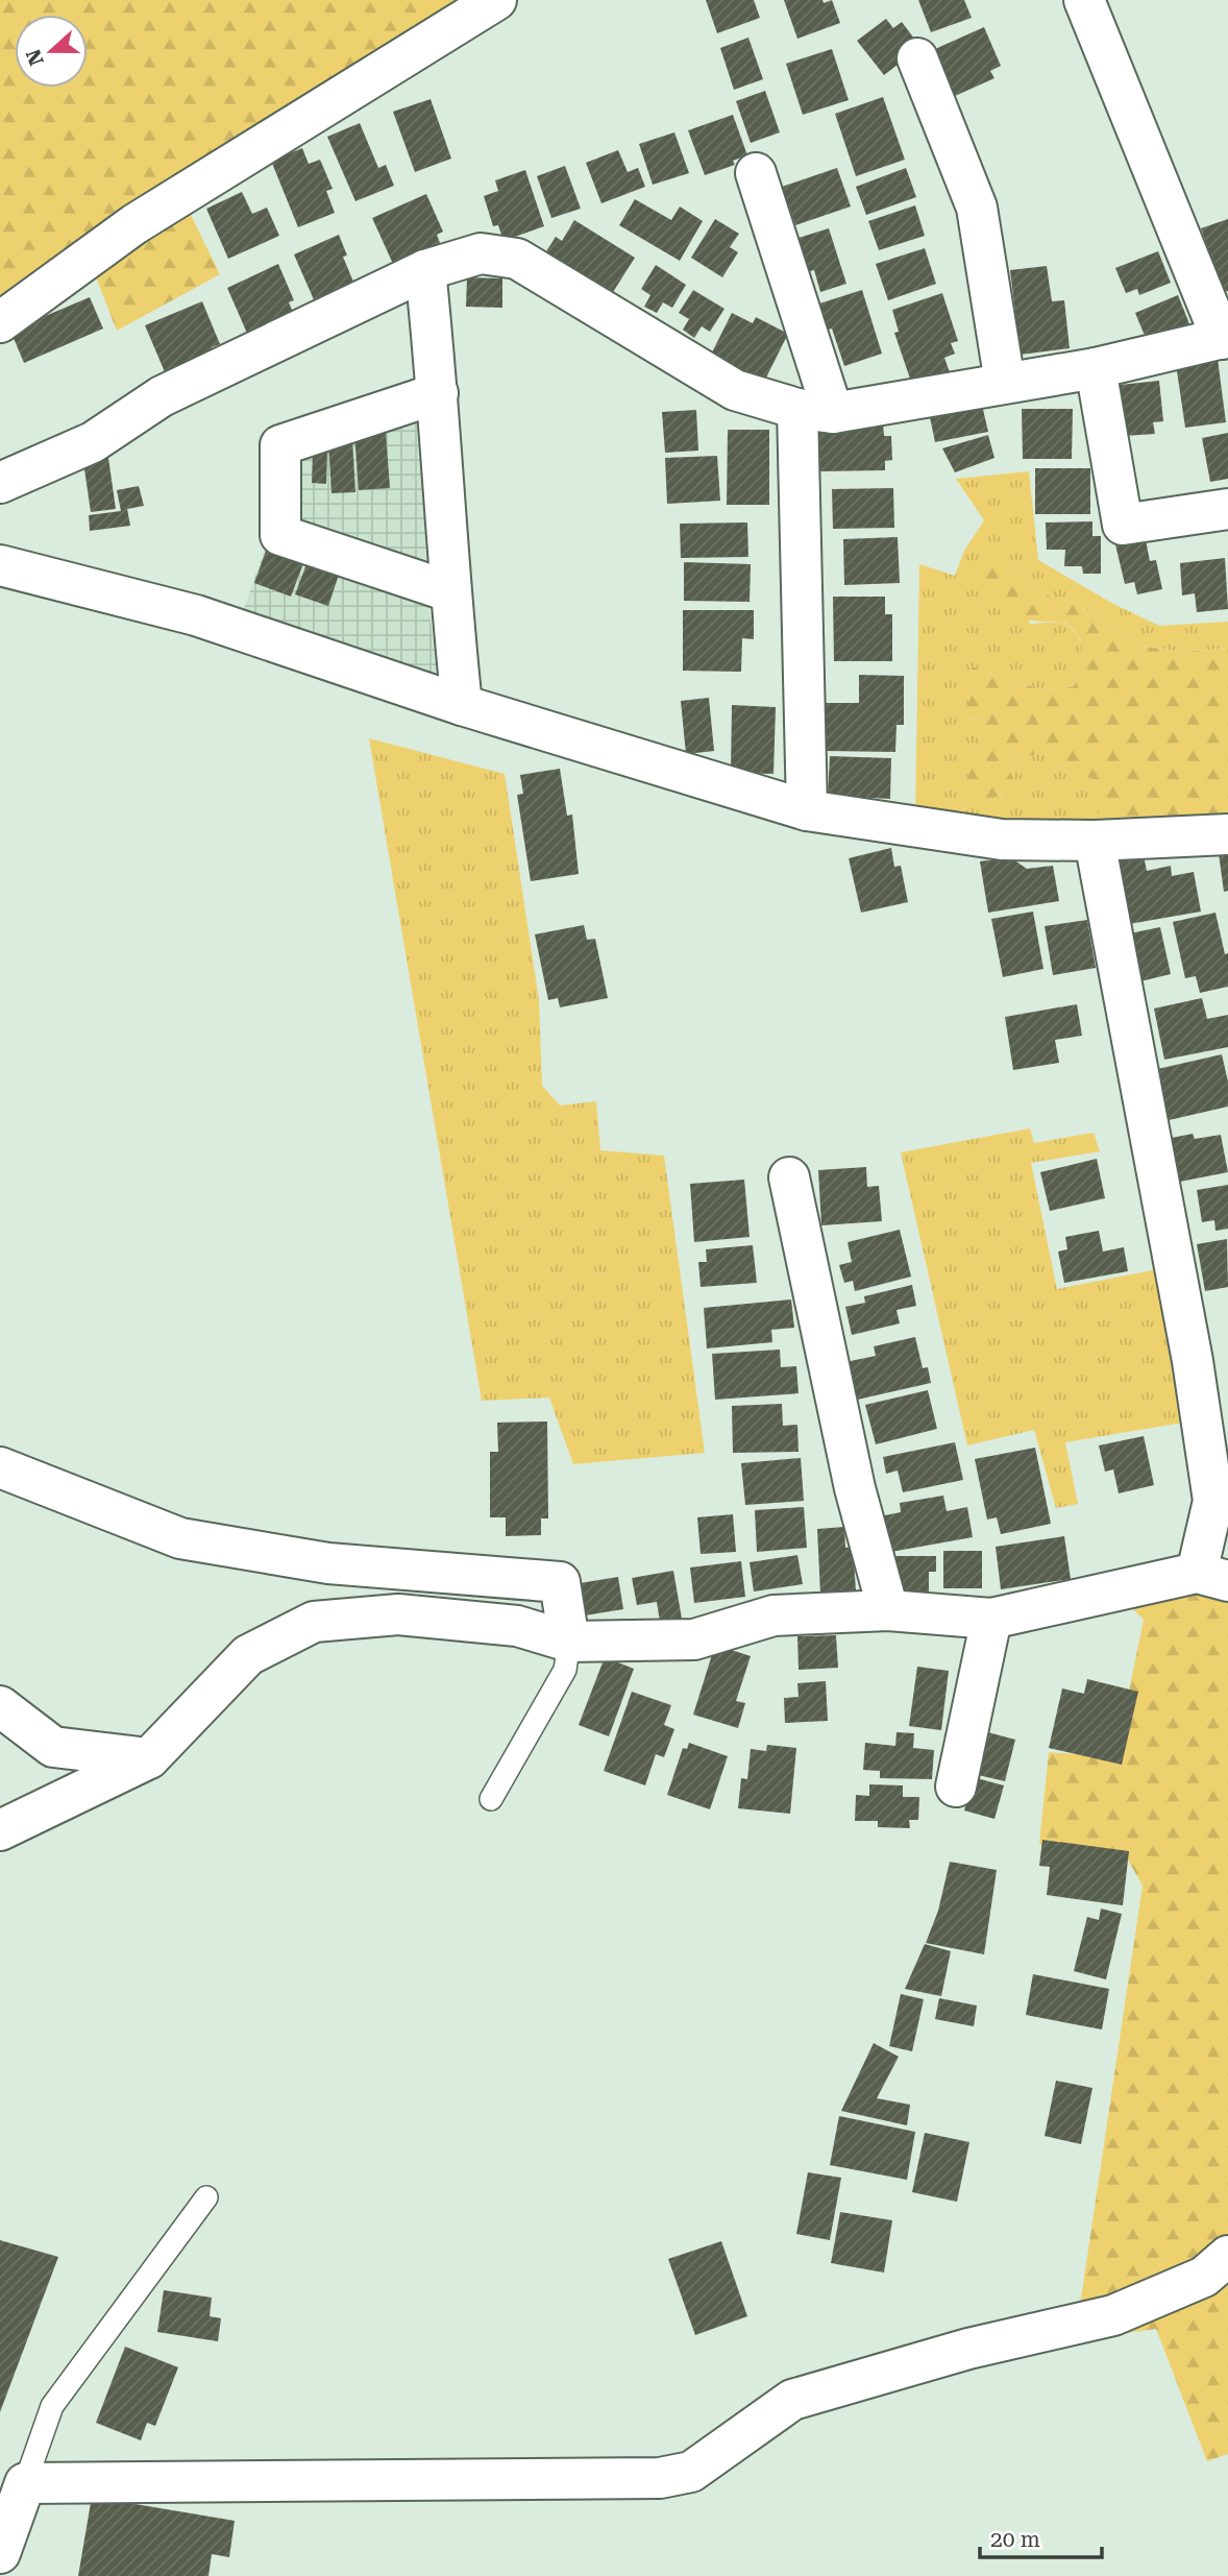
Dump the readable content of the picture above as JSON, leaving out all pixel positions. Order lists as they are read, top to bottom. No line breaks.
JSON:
{"scale_bar":"20 m","north":"left"}
